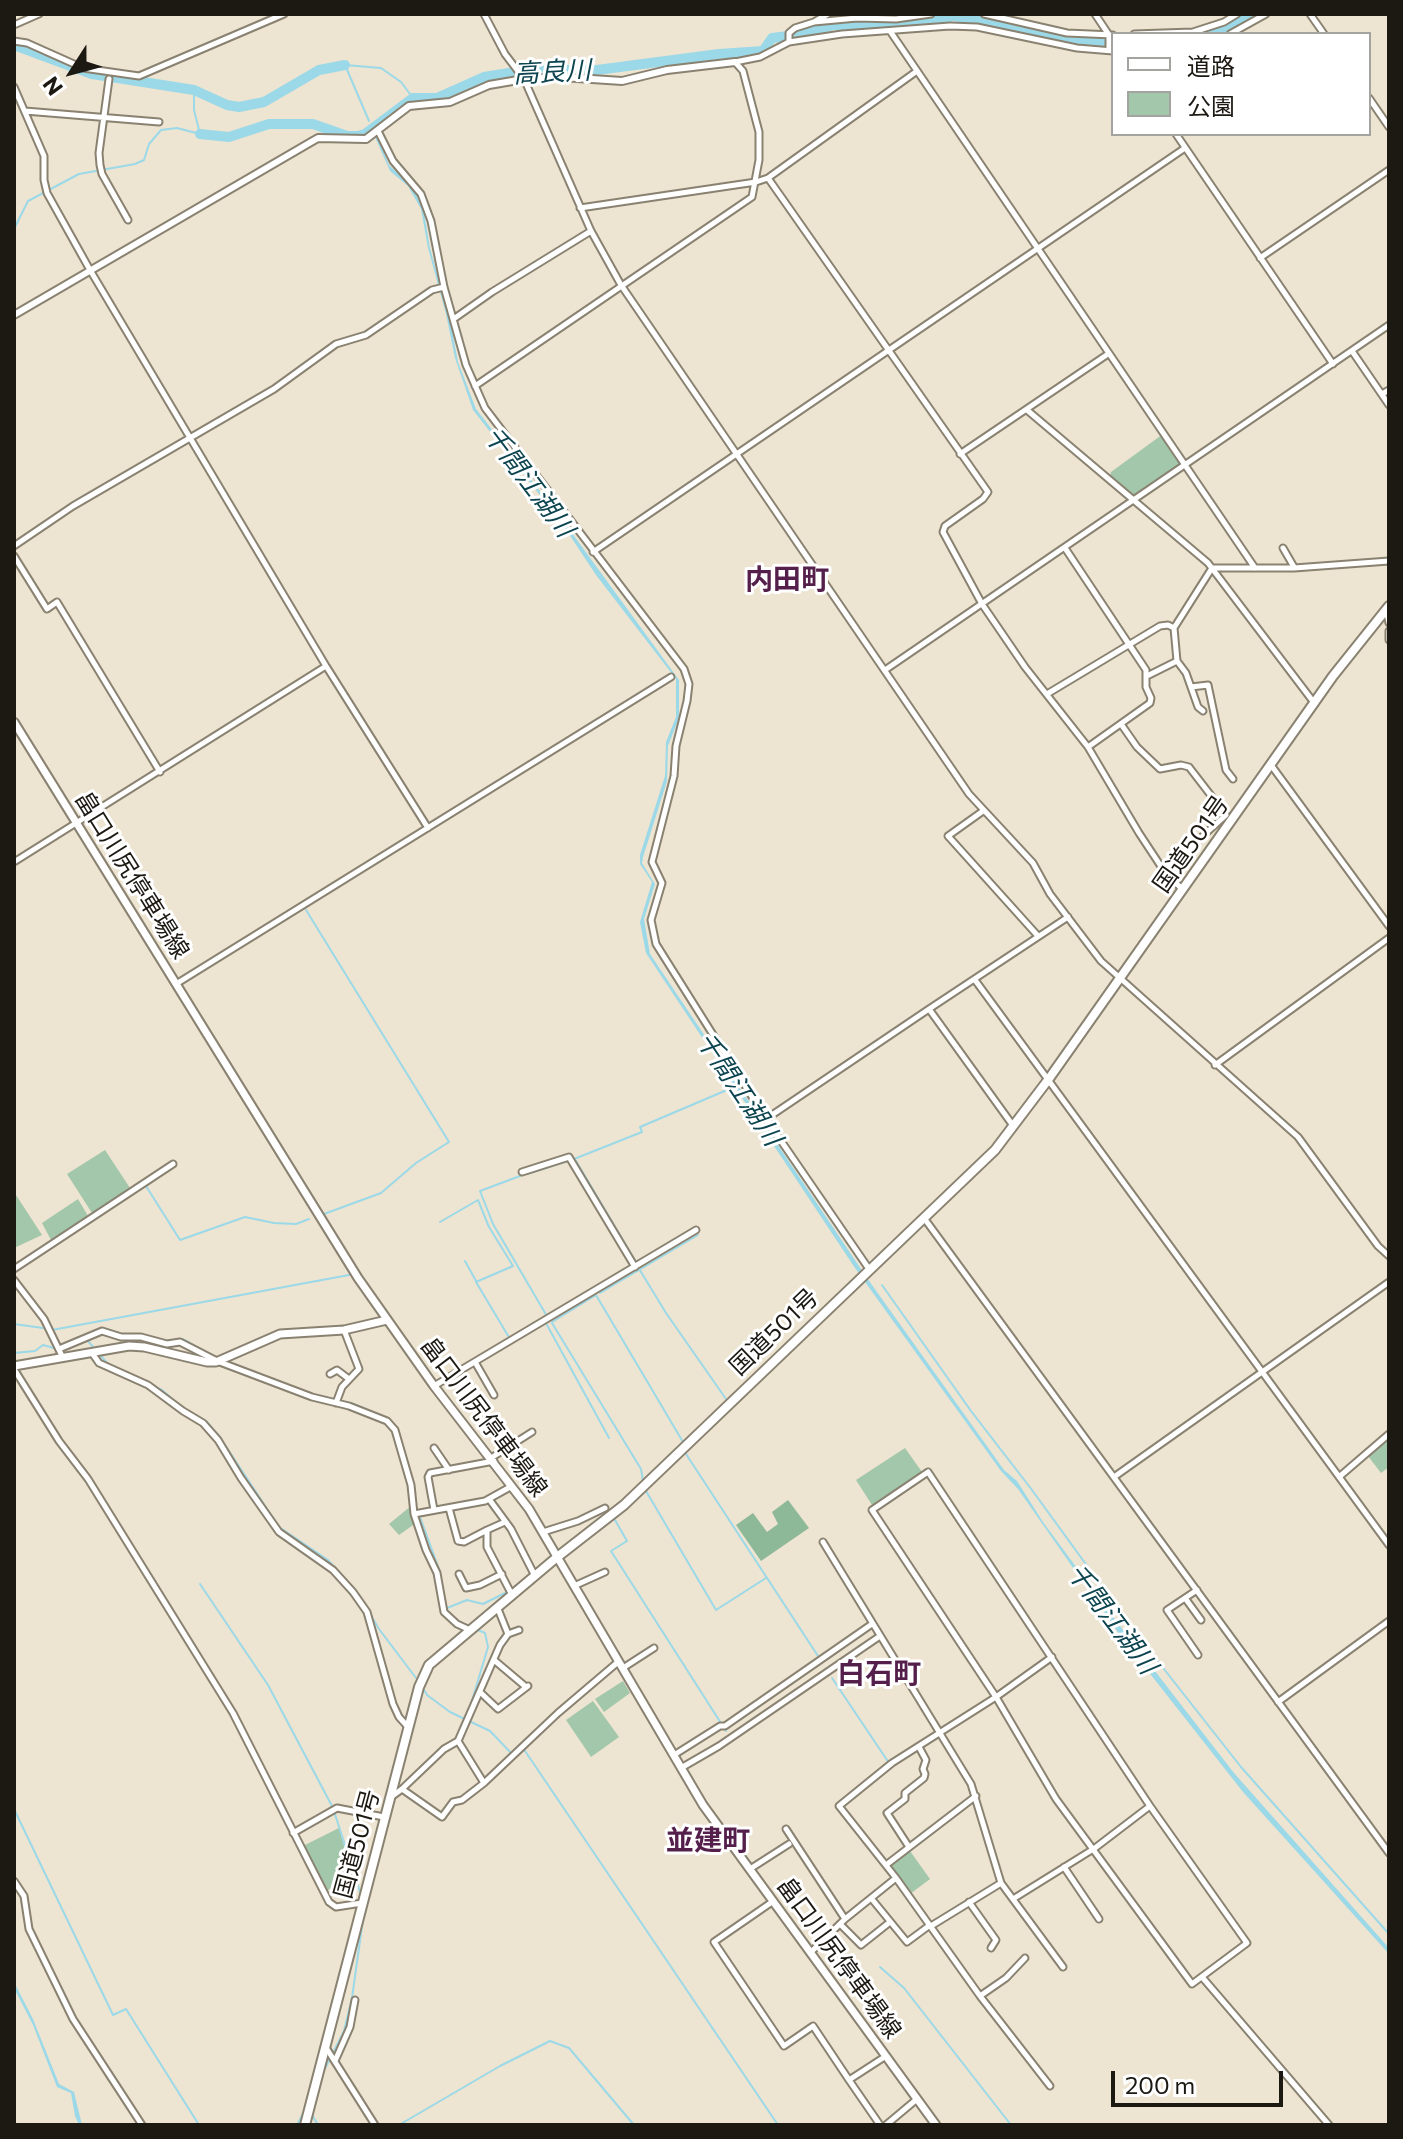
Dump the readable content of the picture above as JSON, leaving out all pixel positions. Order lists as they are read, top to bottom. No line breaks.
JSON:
{"streets":{"highway":["国道501号"],"main road":["畠口川尻停車場線"]},"crossings":[["国道501号","畠口川尻停車場線"]],"districts":["内田町","白石町","並建町"],"water":["高良川","千間江湖川"],"legend":["道路","公園"],"scale_bar":"200 m","north":"bottom left"}
